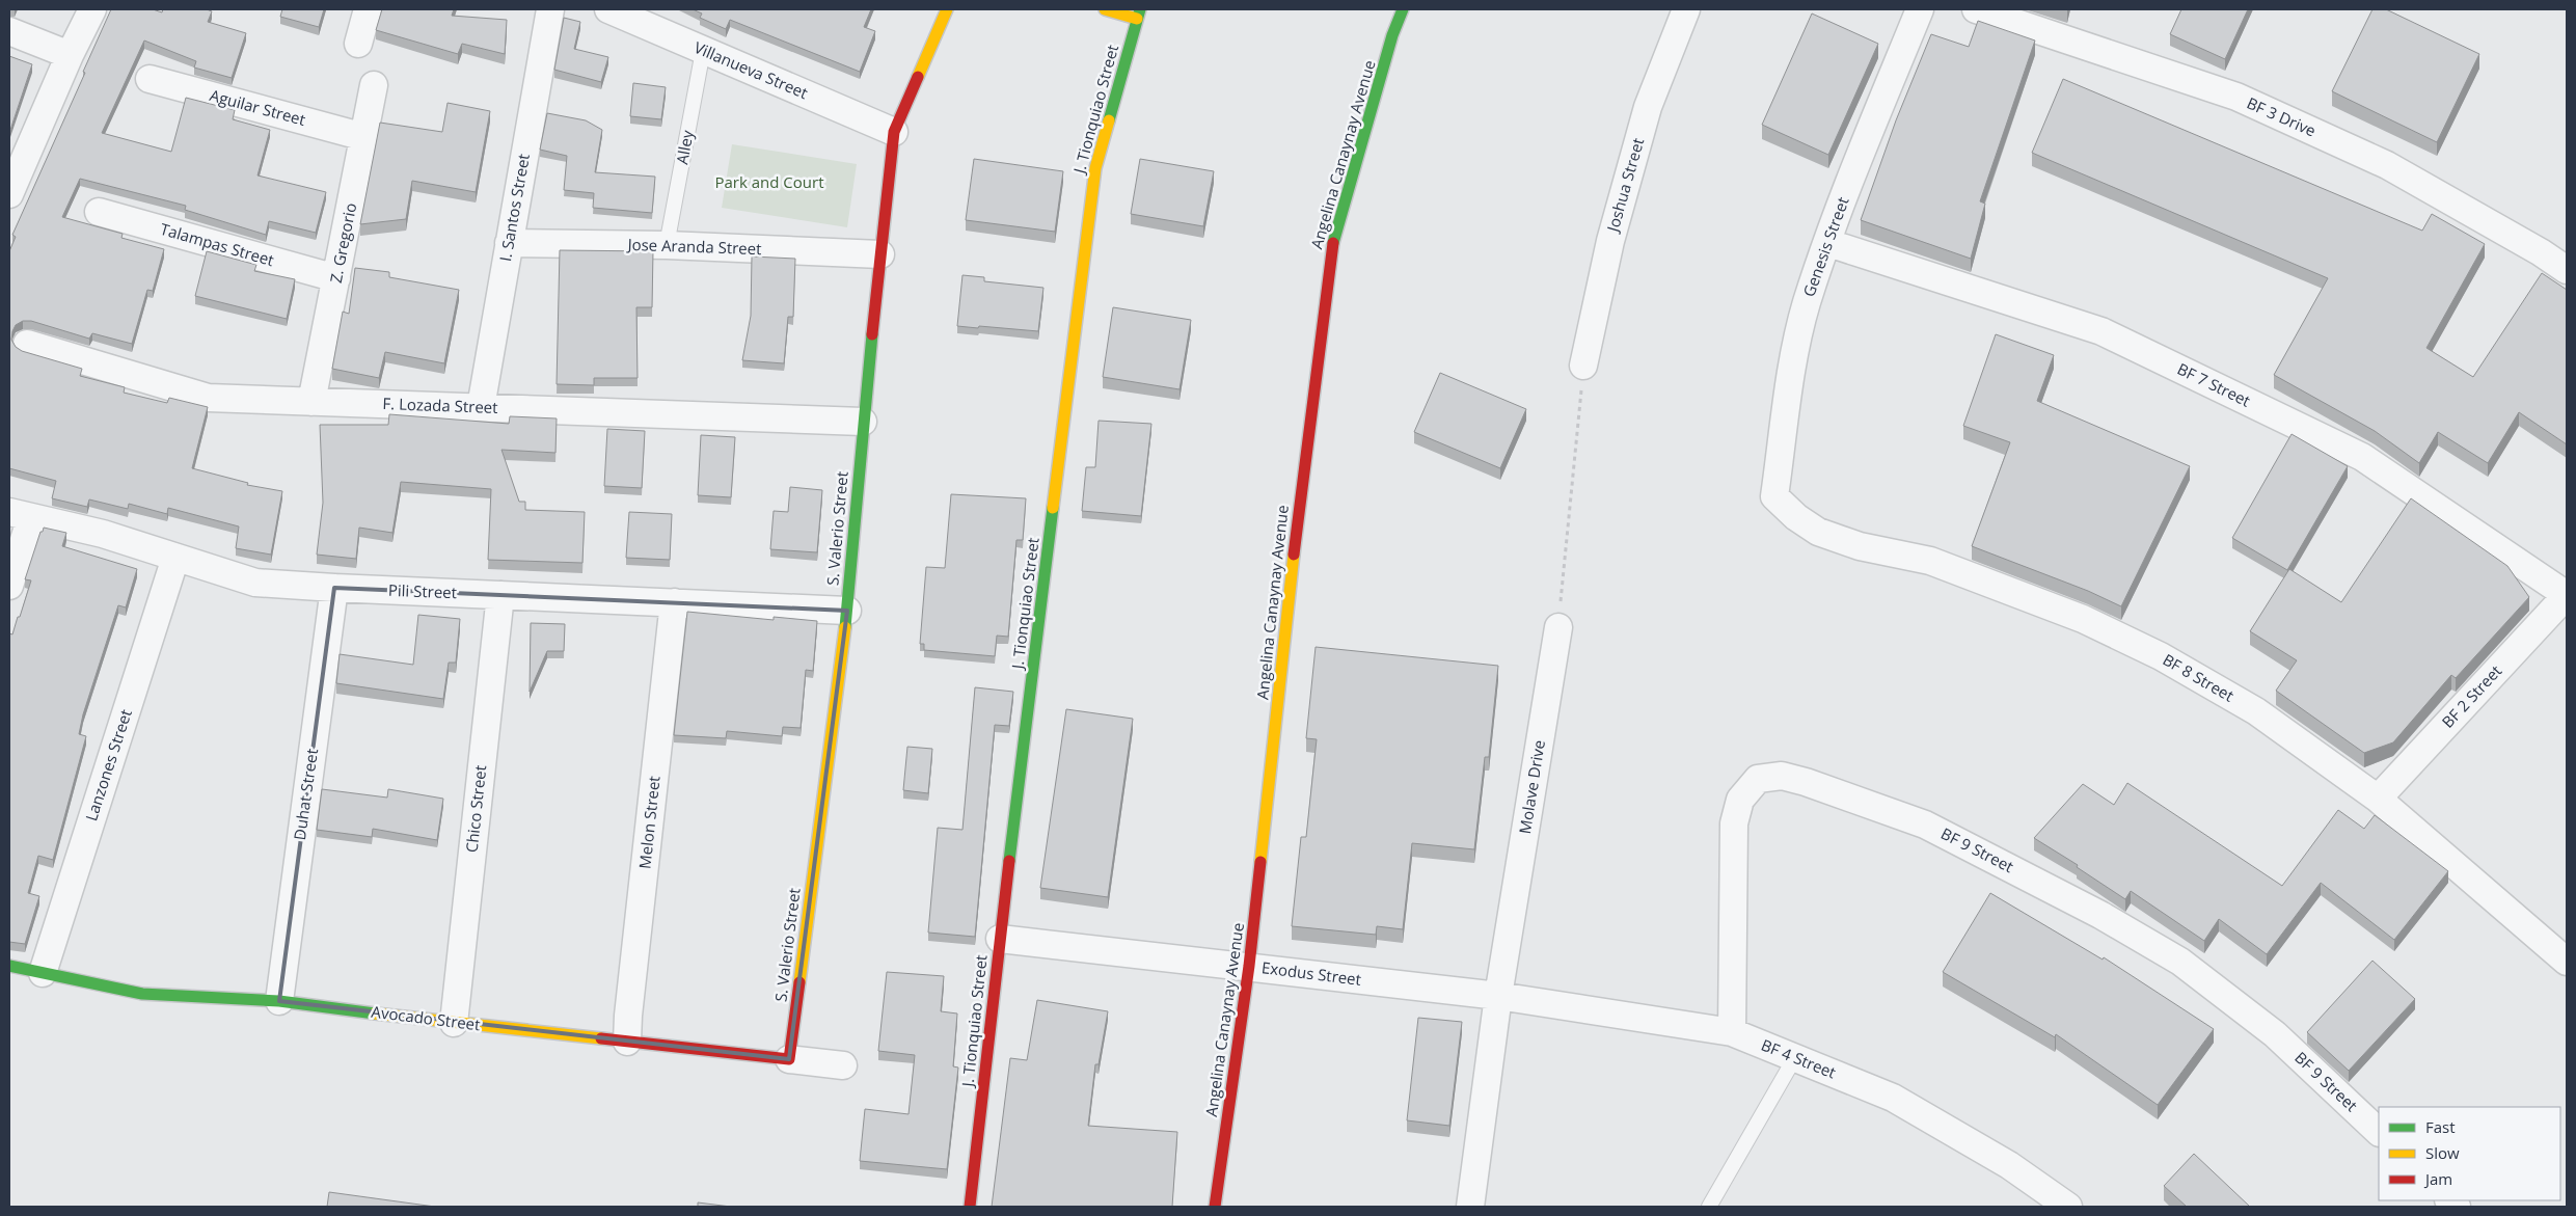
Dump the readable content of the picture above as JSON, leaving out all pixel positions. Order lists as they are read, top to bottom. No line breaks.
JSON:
{"streets":{"street":["Villanueva Street","Aguilar Street","J. Tionquiao Street","BF 3 Drive","Angelina Canaynay Avenue","Joshua Street","I. Santos Street","Z. Gregorio","Talampas Street","Jose Aranda Street","Genesis Street","BF 7 Street","F. Lozada Street","S. Valerio Street","Pili Street","BF 8 Street","BF 2 Street","Lanzones Street","Molave Drive","Duhat Street","Chico Street","Melon Street","BF 9 Street","Exodus Street","Avocado Street","BF 4 Street"],"lane":["Alley"]},"crossings":[["Villanueva Street","Alley"],["Villanueva Street","S. Valerio Street"],["Aguilar Street","Z. Gregorio"],["J. Tionquiao Street","Exodus Street"],["Alley","Jose Aranda Street"],["Angelina Canaynay Avenue","Exodus Street"],["I. Santos Street","Jose Aranda Street"],["I. Santos Street","F. Lozada Street"],["Z. Gregorio","Talampas Street"],["Z. Gregorio","F. Lozada Street"],["Jose Aranda Street","S. Valerio Street"],["Genesis Street","BF 7 Street"],["Genesis Street","BF 8 Street"],["BF 7 Street","BF 2 Street"],["F. Lozada Street","S. Valerio Street"],["S. Valerio Street","Pili Street"],["S. Valerio Street","Avocado Street"],["Pili Street","Lanzones Street"],["Pili Street","Duhat Street"],["Pili Street","Chico Street"],["Pili Street","Melon Street"],["BF 8 Street","BF 2 Street"],["Lanzones Street","Avocado Street"],["Molave Drive","Exodus Street"],["Molave Drive","BF 4 Street"],["Duhat Street","Avocado Street"],["Chico Street","Avocado Street"],["Melon Street","Avocado Street"],["BF 9 Street","BF 4 Street"],["Exodus Street","BF 4 Street"]],"parks":["Park and Court"],"legend":["Fast","Slow","Jam"]}
